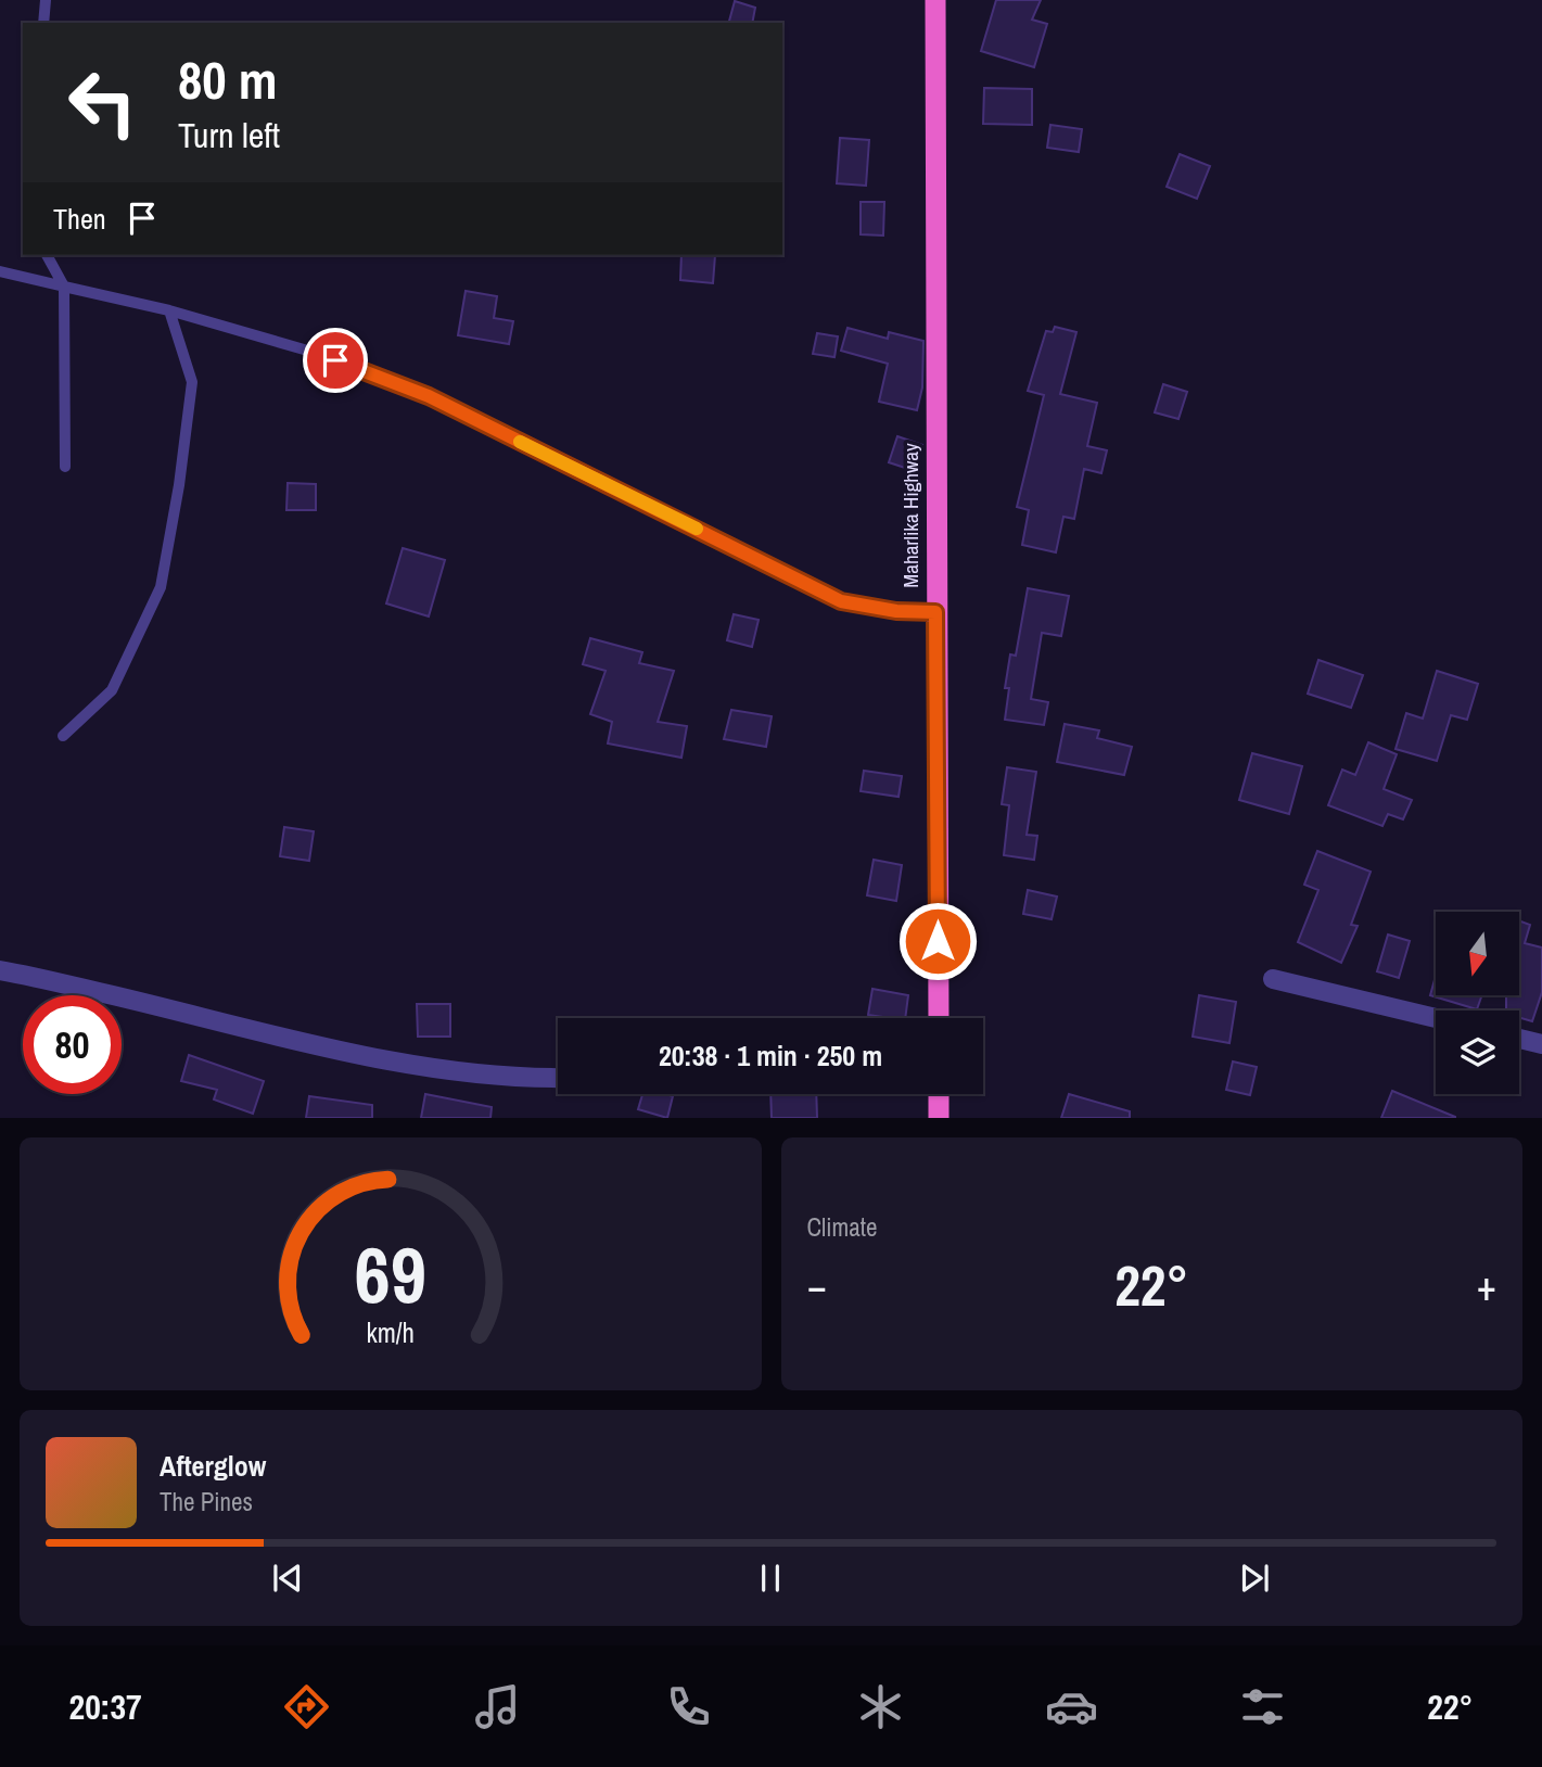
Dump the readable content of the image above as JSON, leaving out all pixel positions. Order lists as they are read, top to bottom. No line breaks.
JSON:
{"streets":{"highway":["Maharlika Highway"]},"north":"bottom","page":{"turn":["80 m","Turn left"],"then":"Then","limit":"80","trip":"20:38 · 1 min · 250 m","tile":"Climate","heat":["−","22°","+"],"song":["Afterglow","The Pines"],"tabs":["20:37","22°"],"gauge":["69","km/h"]}}
